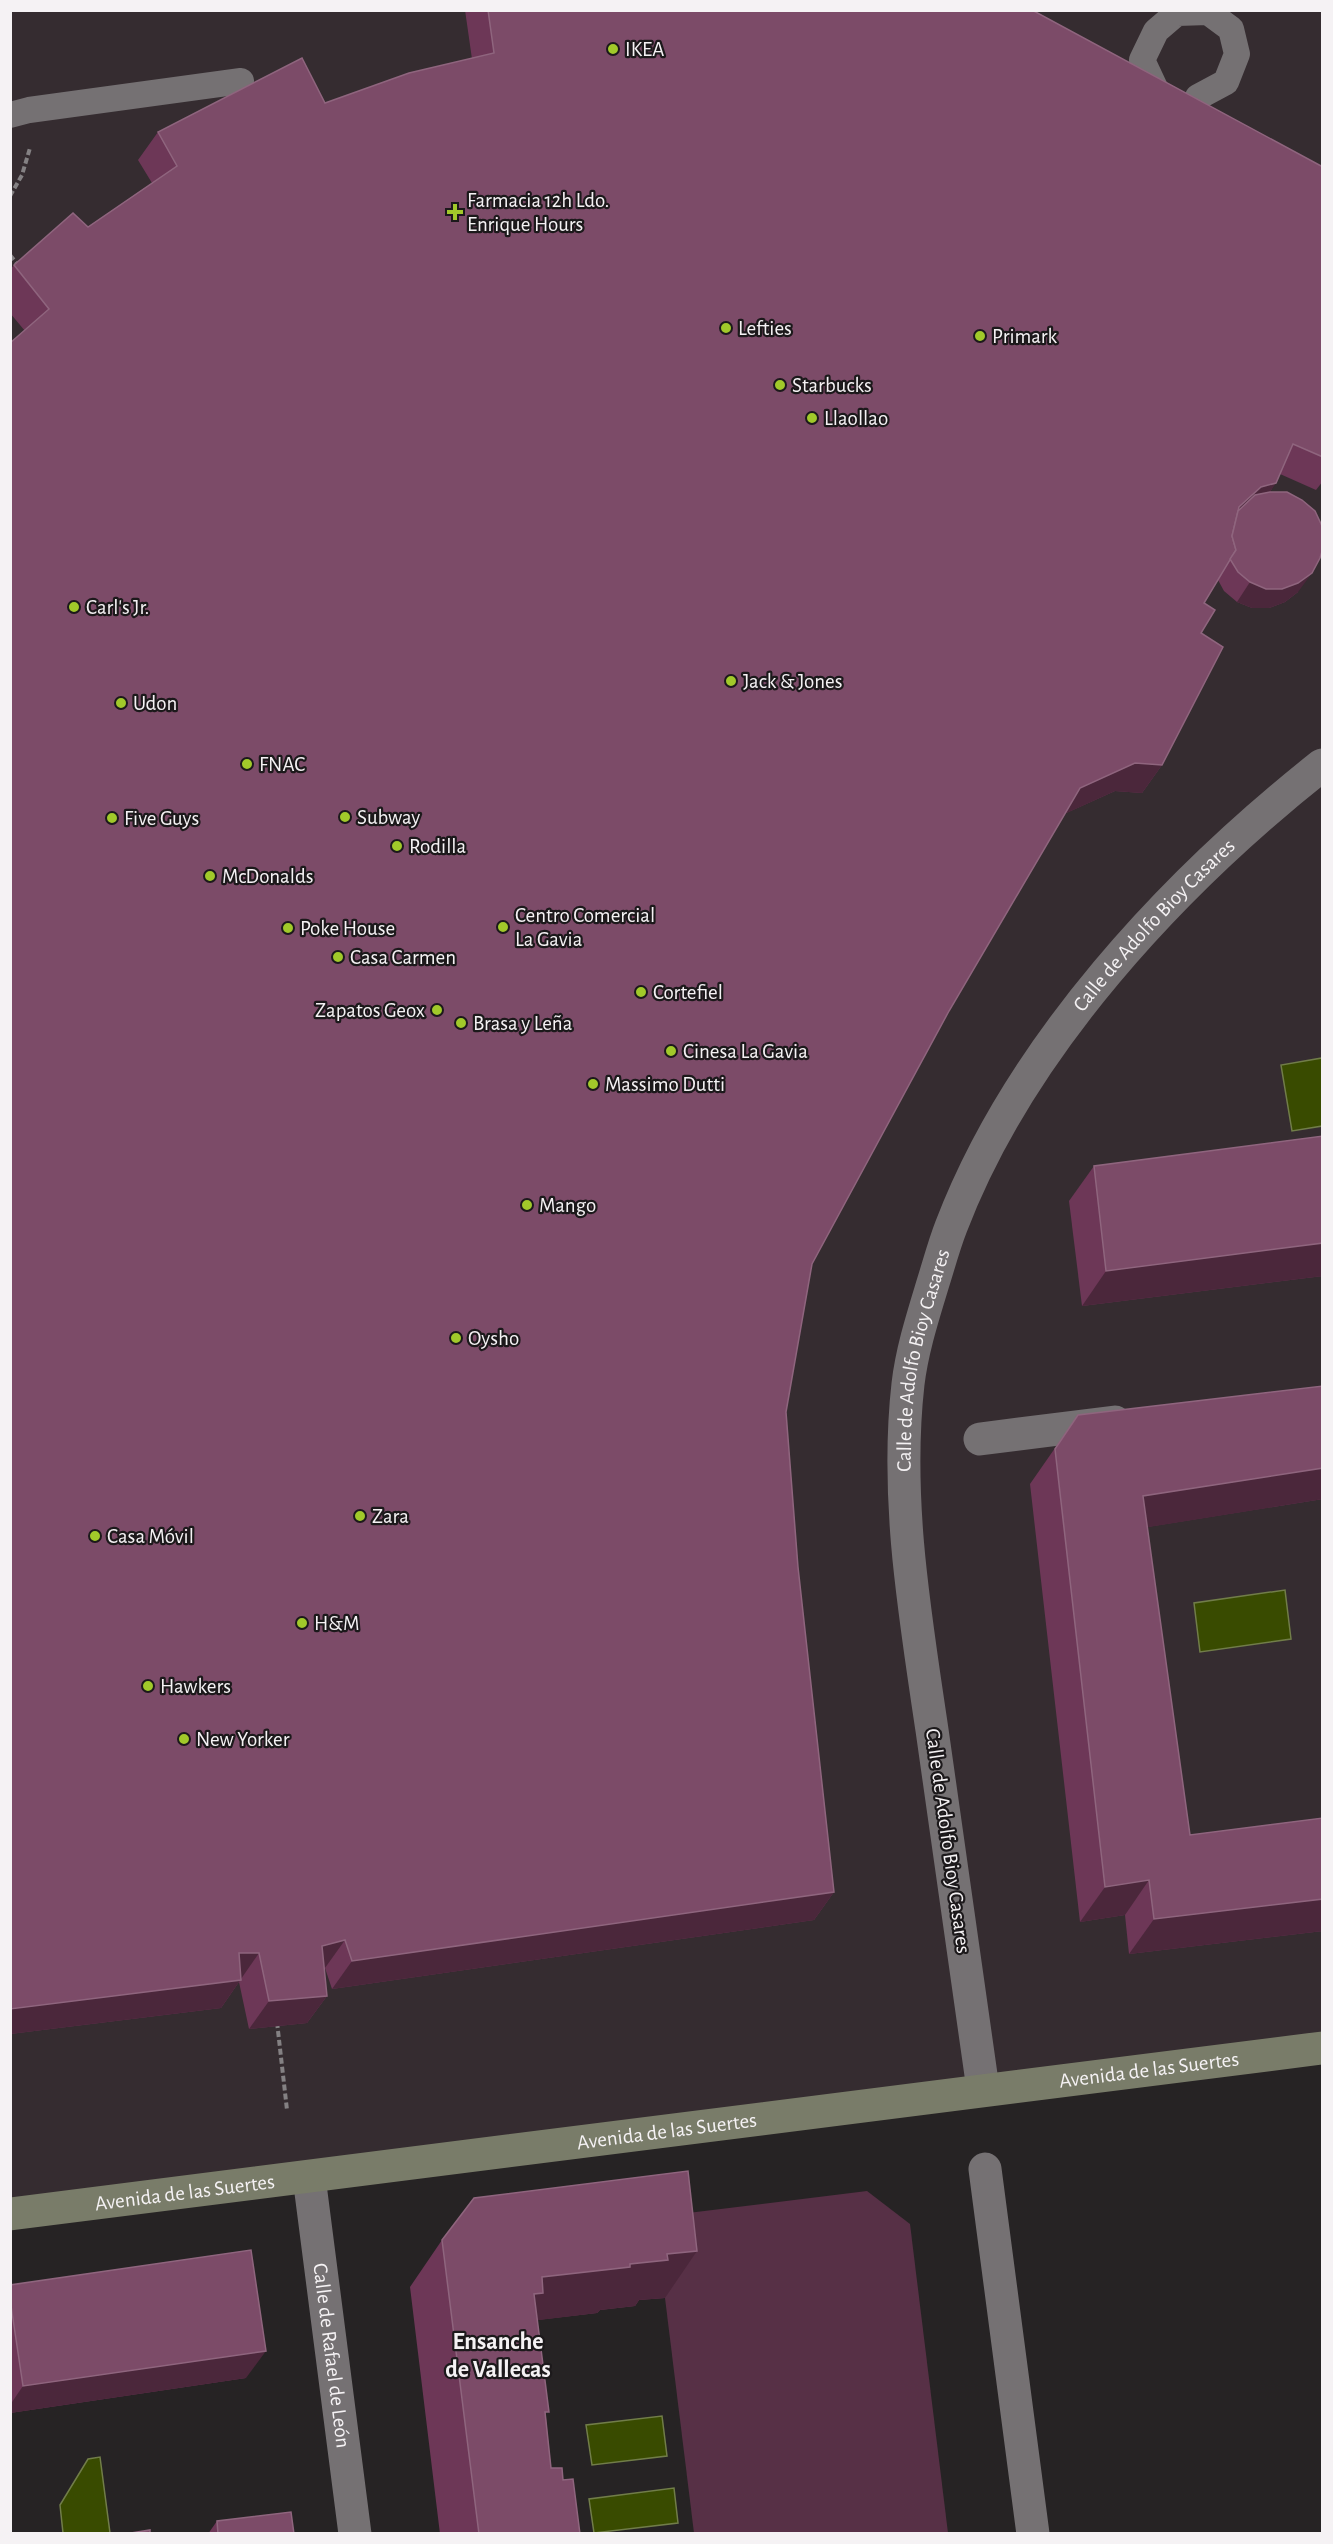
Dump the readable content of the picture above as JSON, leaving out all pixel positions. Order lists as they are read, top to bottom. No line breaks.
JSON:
{"streets":{"main road":["Avenida de las Suertes"],"street":["Calle de Adolfo Bioy Casares","Calle de Rafael de León"]},"crossings":[["Calle de Adolfo Bioy Casares","Avenida de las Suertes"],["Avenida de las Suertes","Calle de Rafael de León"]],"districts":["Ensanche de Vallecas"],"places":{"other":["IKEA","Lefties","Primark","Starbucks","Llaollao","Carl's Jr.","Jack & Jones","Udon","FNAC","Subway","Five Guys","Rodilla","McDonalds","Centro Comercial La Gavia","Poke House","Casa Carmen","Cortefiel","Zapatos Geox","Brasa y Leña","Cinesa La Gavia","Massimo Dutti","Mango","Oysho","Zara","Casa Móvil","H&M","Hawkers","New Yorker"],"health":["Farmacia 12h Ldo. Enrique Hours"]}}
